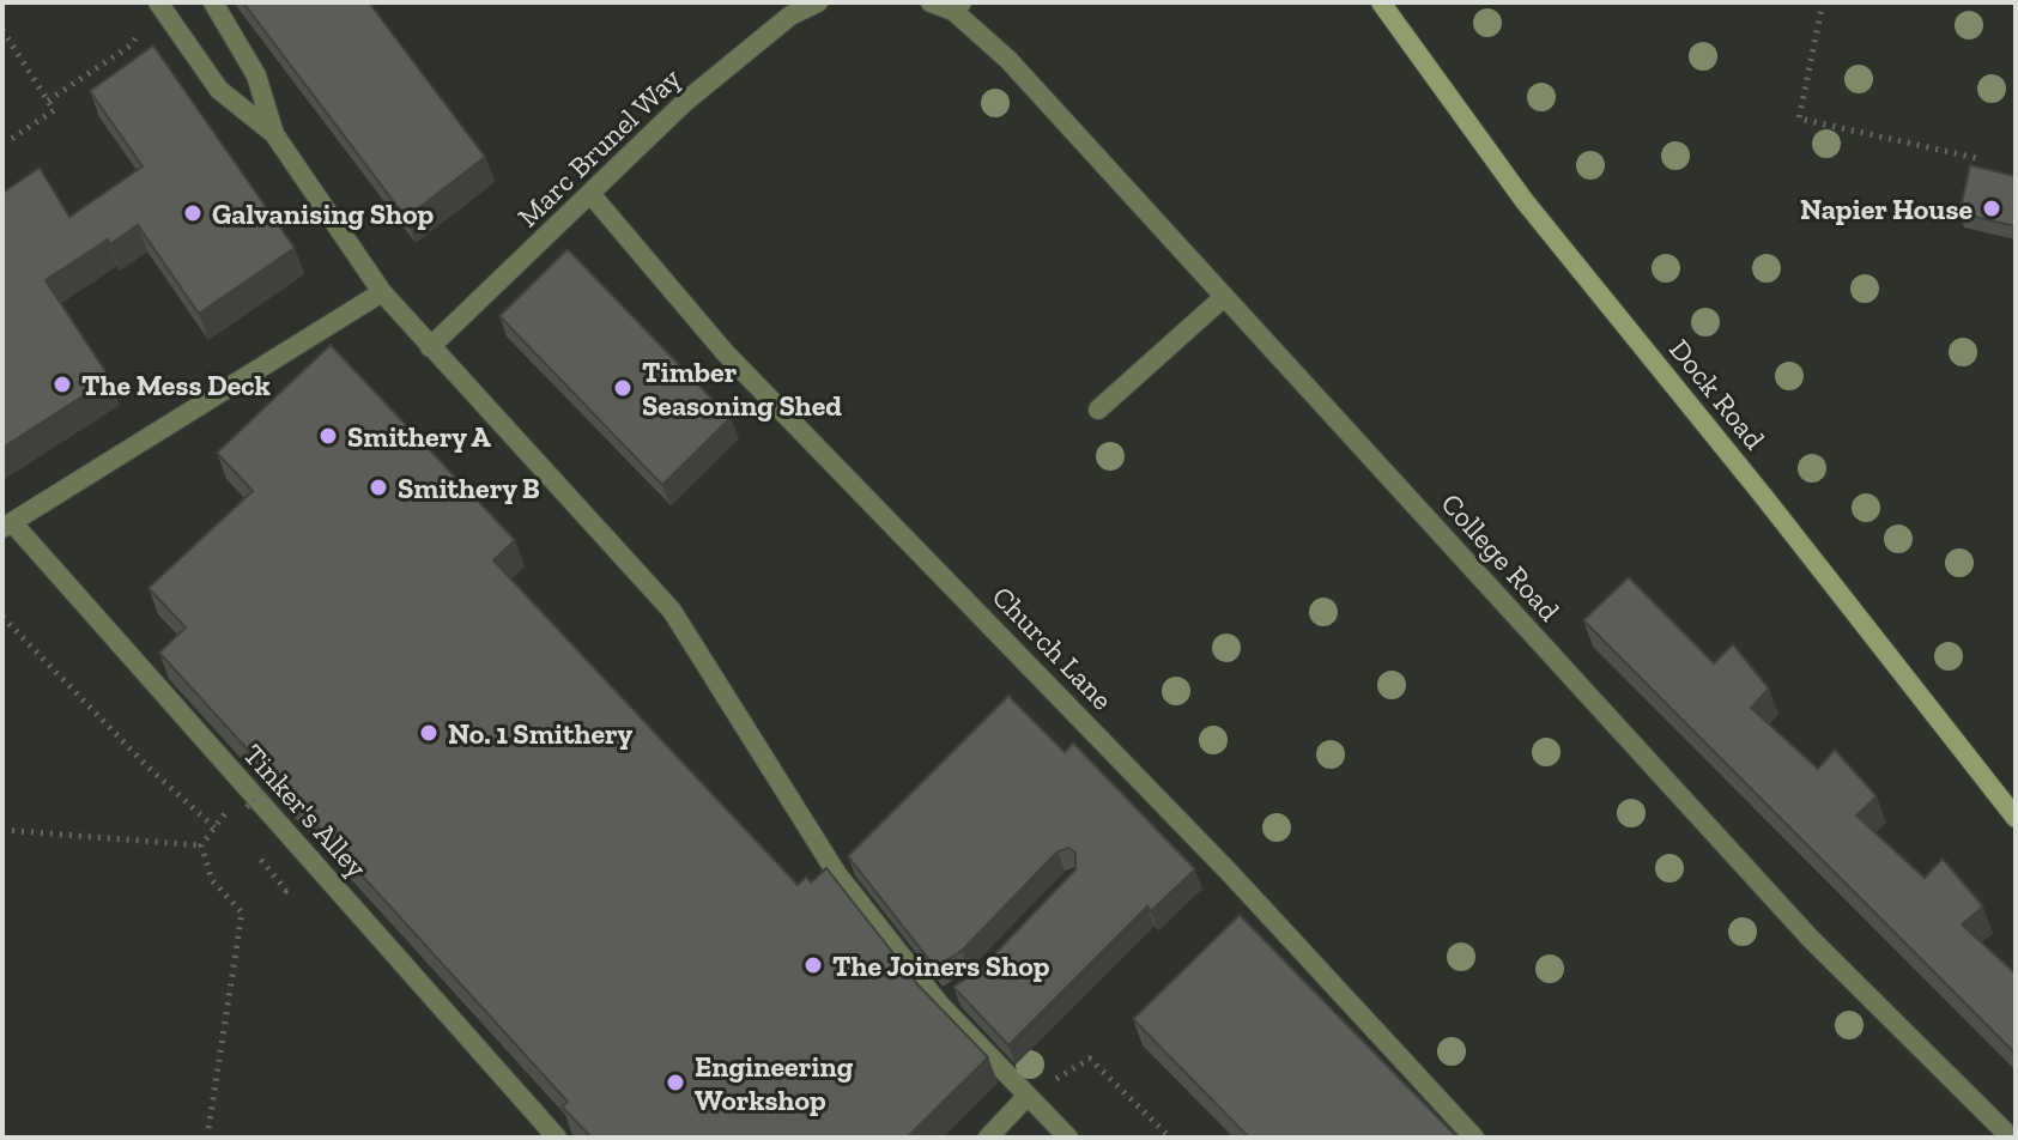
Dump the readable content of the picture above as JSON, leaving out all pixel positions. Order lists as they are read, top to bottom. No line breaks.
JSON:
{"streets":{"street":["Dock Road"],"lane":["Marc Brunel Way","College Road","Church Lane","Tinker's Alley"]},"crossings":[["Marc Brunel Way","Church Lane"]],"places":["Napier House","Galvanising Shop","The Mess Deck","Timber Seasoning Shed","Smithery A","Smithery B","No. 1 Smithery","The Joiners Shop","Engineering Workshop"]}
